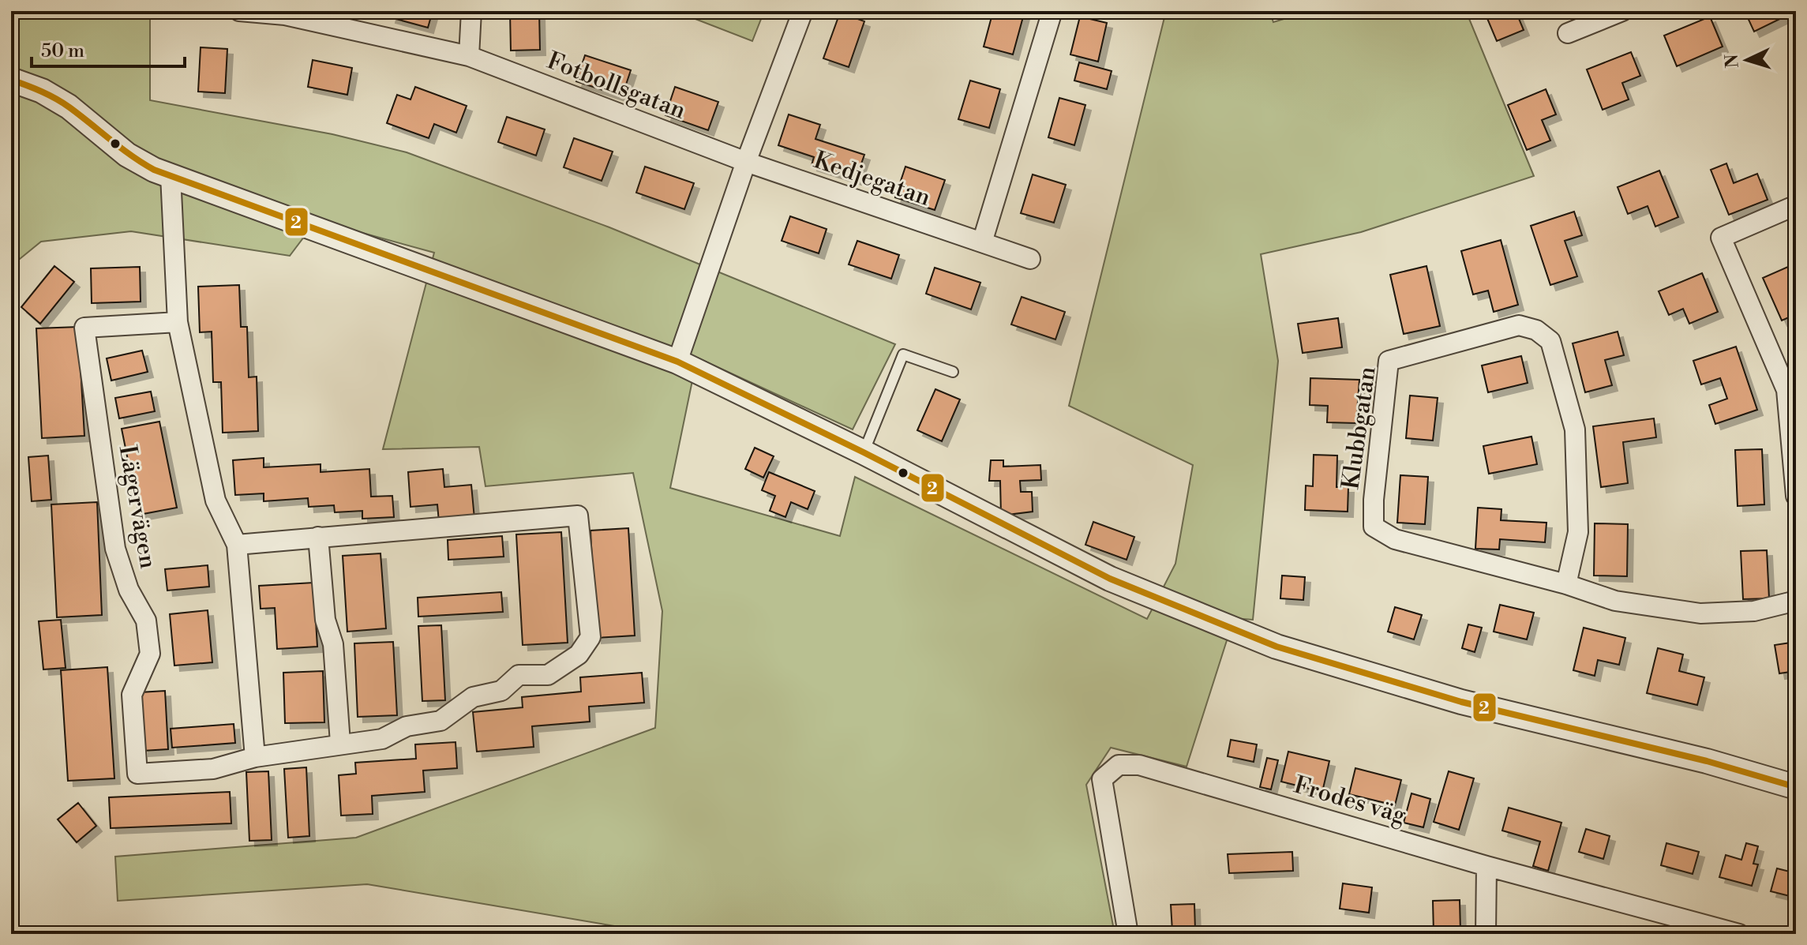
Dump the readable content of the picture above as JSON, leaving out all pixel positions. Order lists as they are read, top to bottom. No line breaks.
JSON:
{"streets":{"street":["Fotbollsgatan","Kedjegatan","Klubbgatan","Lägervägen","Frodes väg"]},"crossings":[["Fotbollsgatan","Kedjegatan"]],"lines":["transit line 2"],"scale_bar":"50 m","north":"left"}
